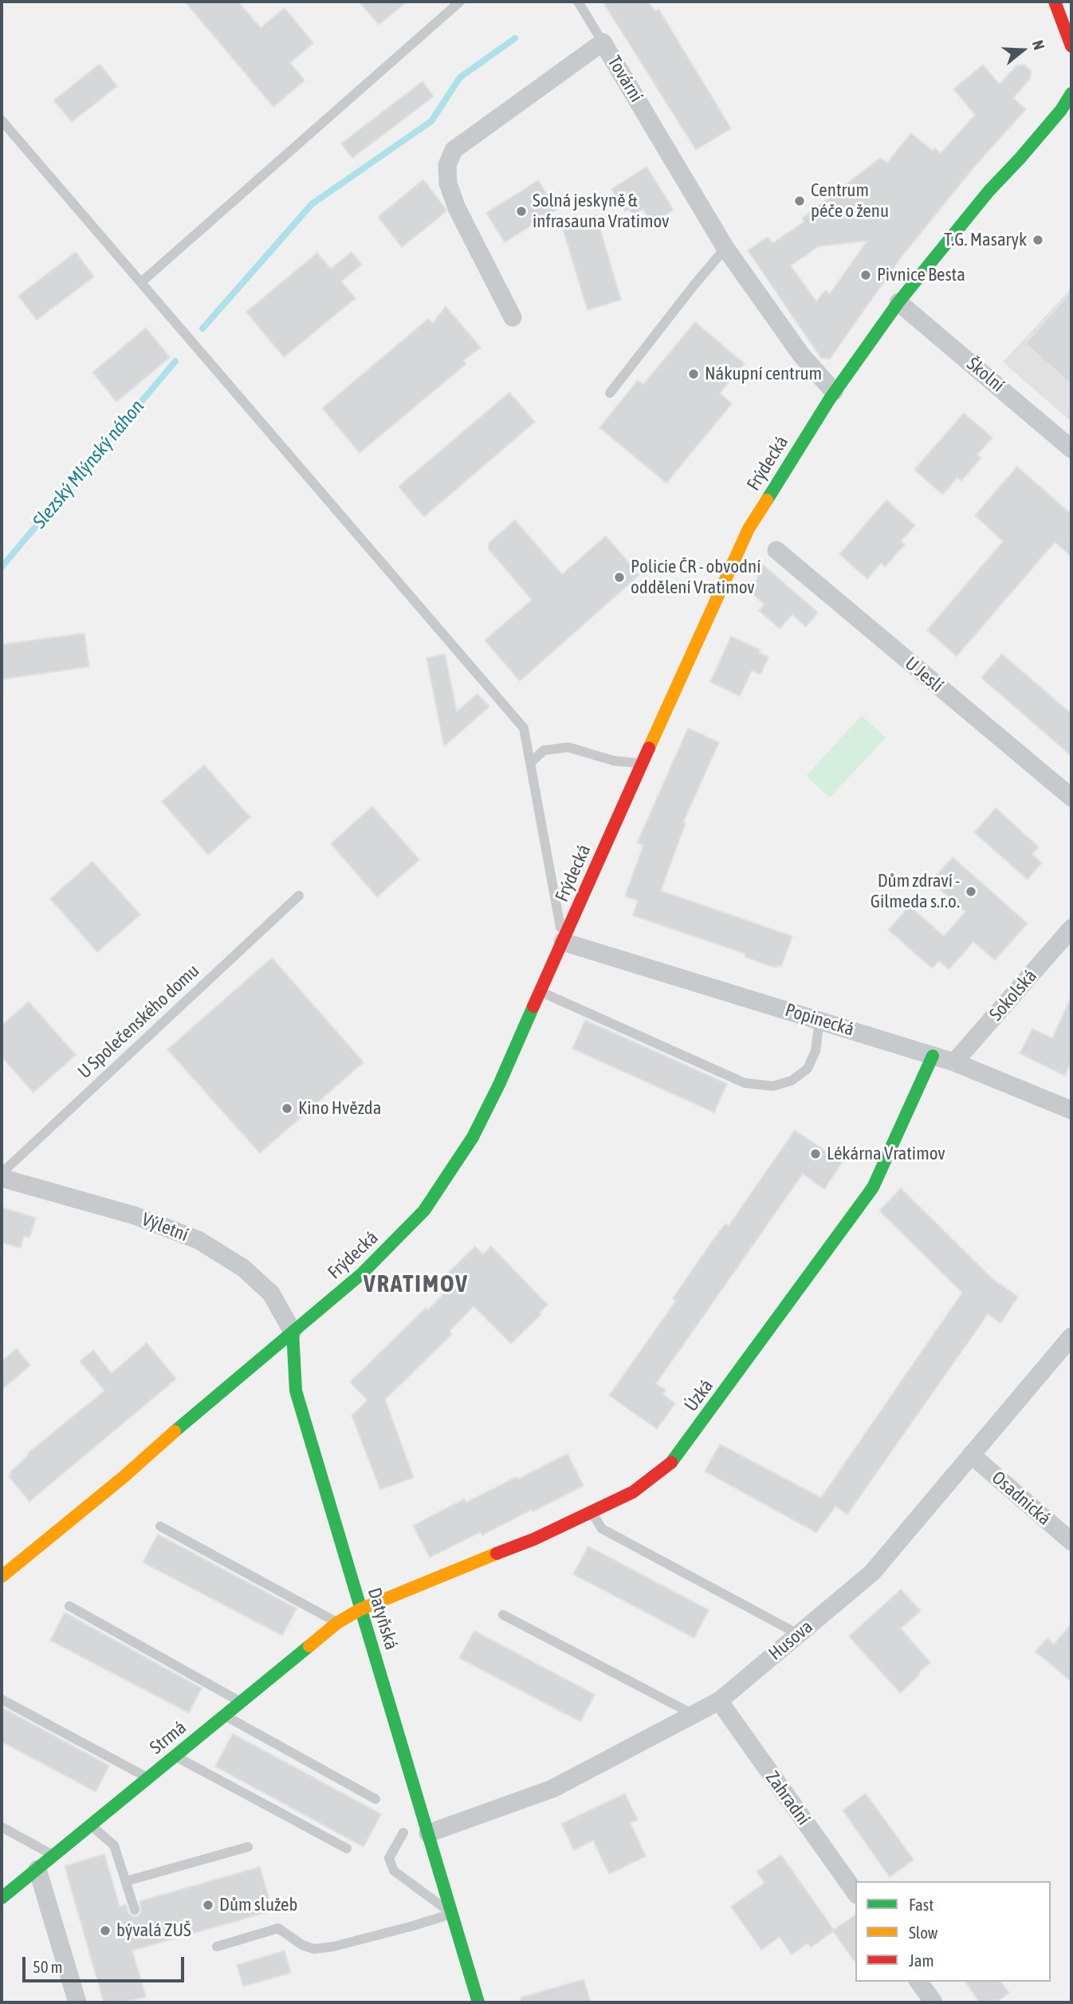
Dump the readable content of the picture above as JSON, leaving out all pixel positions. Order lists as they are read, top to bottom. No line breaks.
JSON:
{"streets":{"main road":["Frýdecká","Úzká","Datyňská","Strmá"],"street":["Tovární","Školní","U Jeslí","Sokolská","Popinecká","Výletní","Osadnická","Husova","Zahradní"],"lane":["U Společenského domu"]},"crossings":[["Tovární","Frýdecká"],["Školní","Frýdecká"],["Frýdecká","Popinecká"],["Frýdecká","Výletní"],["Frýdecká","Datyňská"],["Sokolská","Popinecká"],["Popinecká","Úzká"],["Výletní","Datyňská"],["Úzká","Datyňská"],["Úzká","Strmá"],["Osadnická","Husova"],["Datyňská","Husova"],["Datyňská","Strmá"],["Husova","Zahradní"]],"districts":["VRATIMOV"],"water":["Slezský Mlýnský náhon"],"places":["Centrum péče o ženu","Solná jeskyně & infrasauna Vratimov","T.G. Masaryk","Pivnice Besta","Nákupní centrum","Policie ČR - obvodní oddělení Vratimov","Dům zdraví - Gilmeda s.r.o.","Kino Hvězda","Lékárna Vratimov","Dům služeb","bývalá ZUŠ"],"legend":["Fast","Slow","Jam"],"scale_bar":"50 m","north":"right"}
